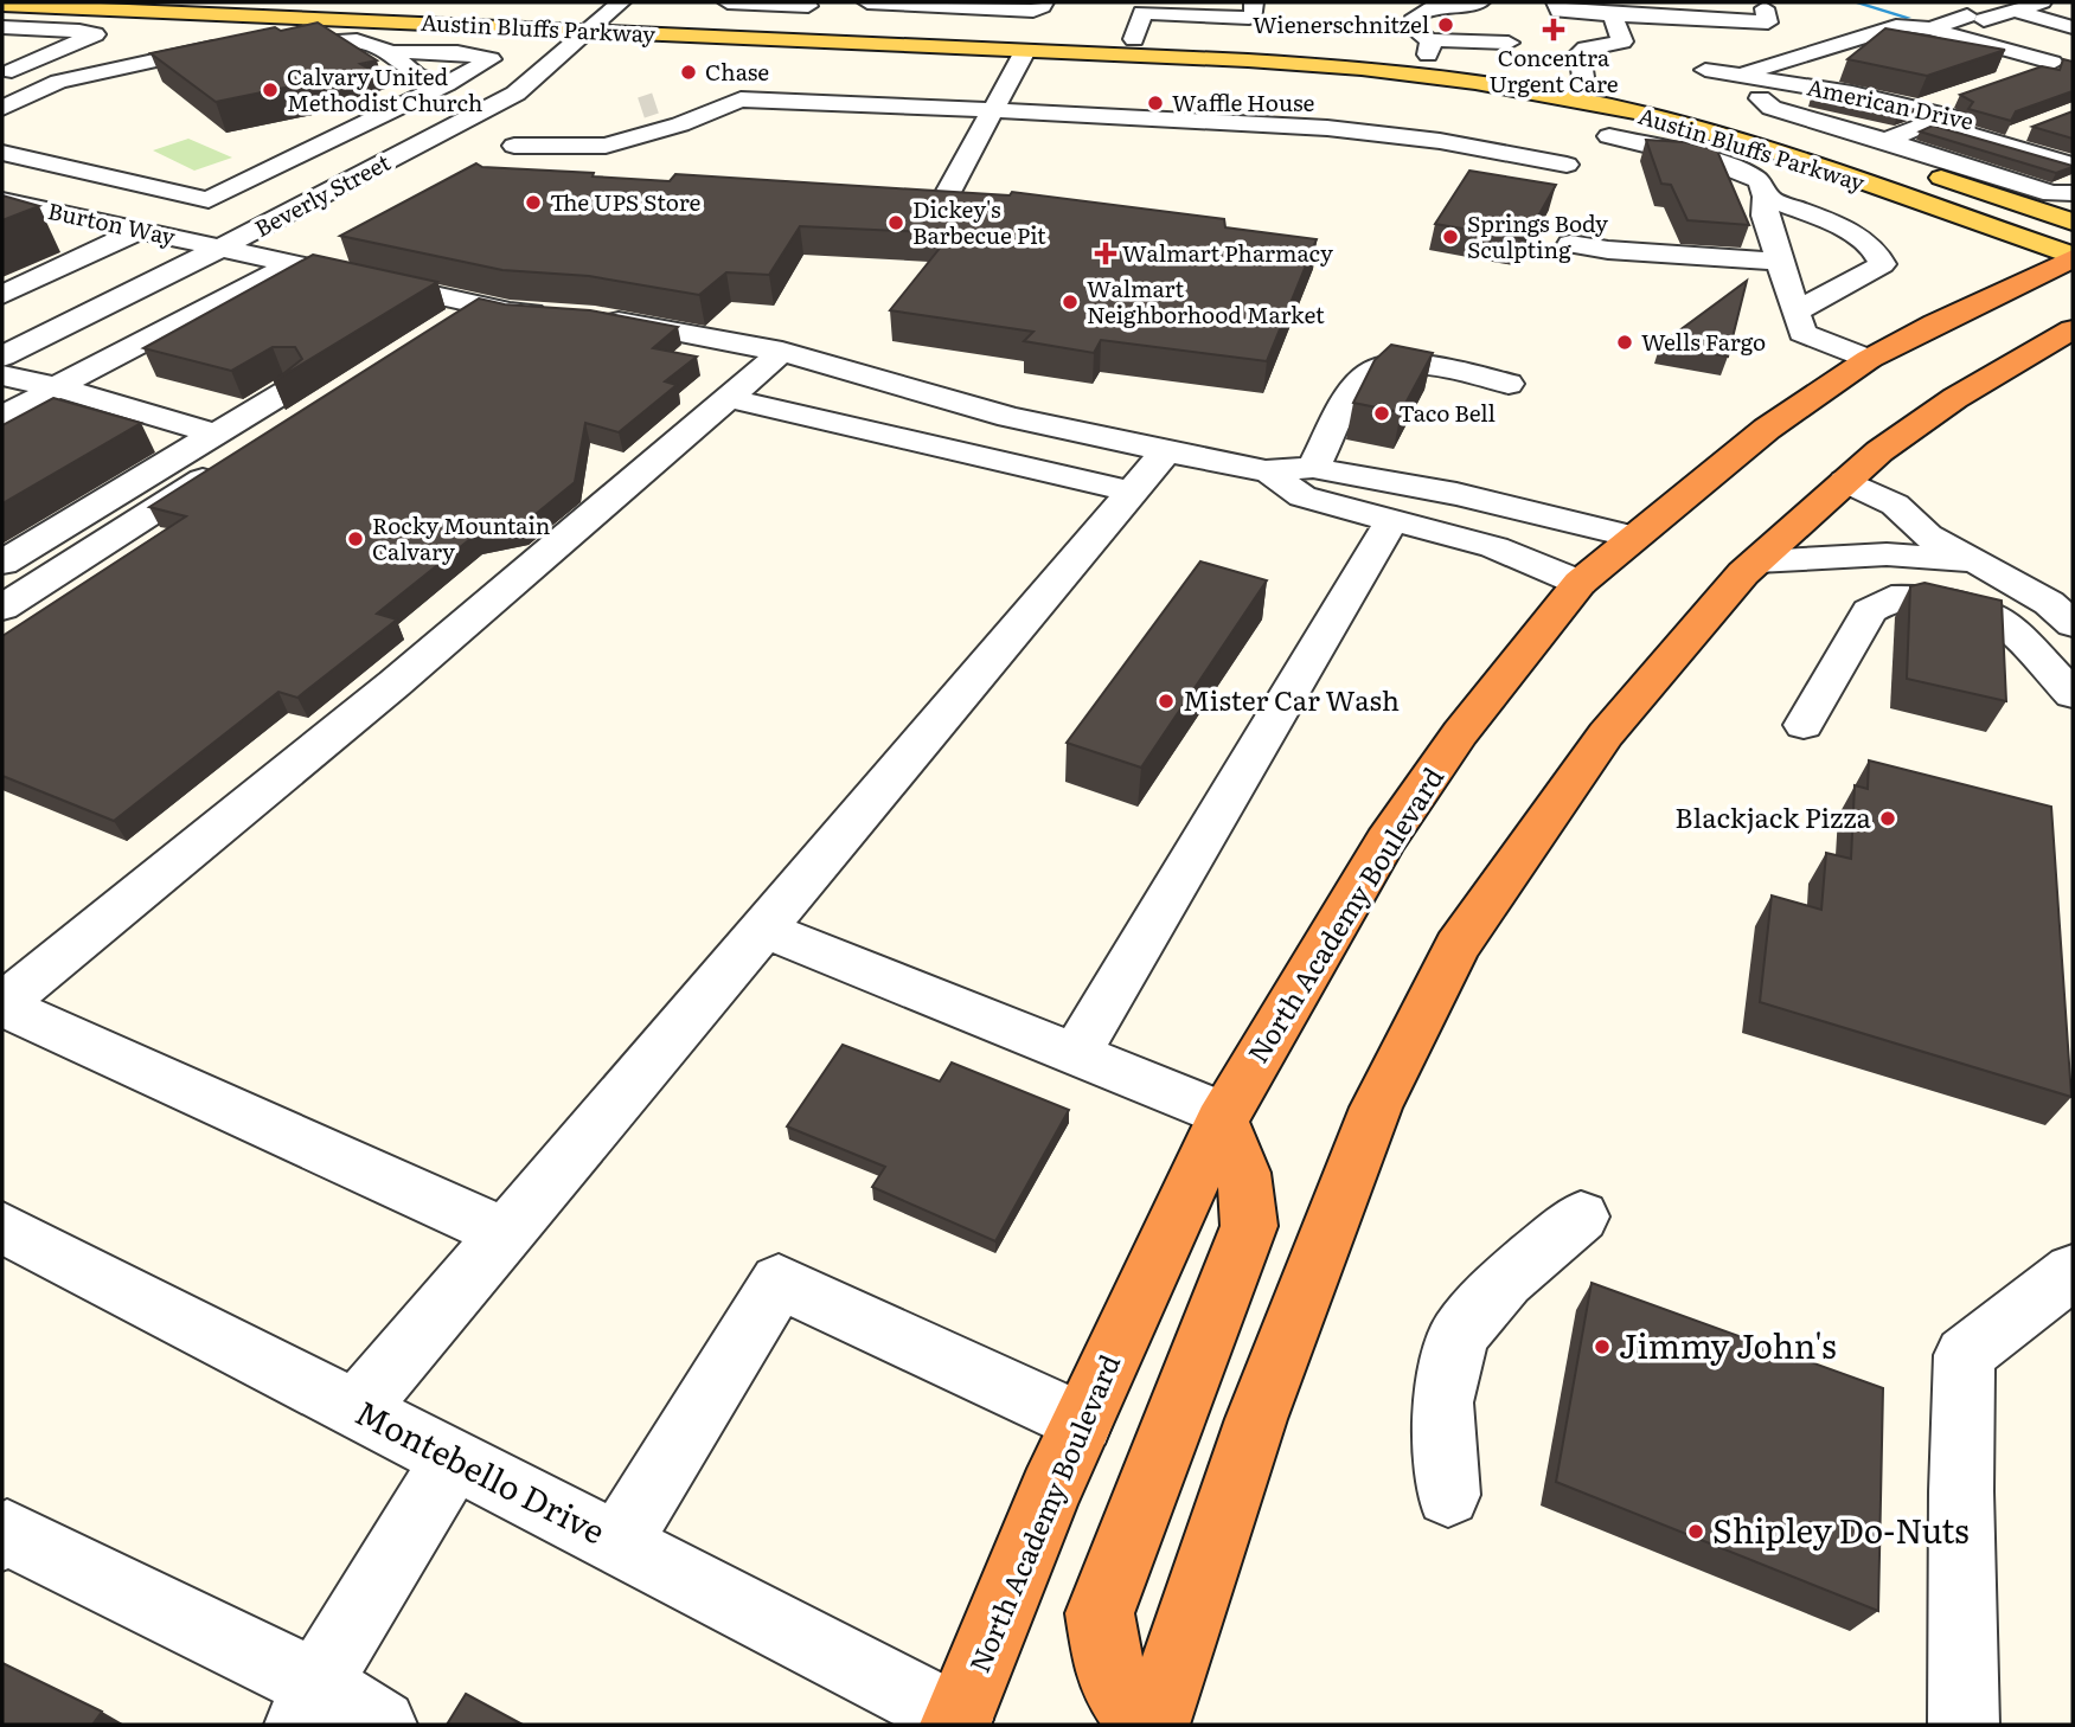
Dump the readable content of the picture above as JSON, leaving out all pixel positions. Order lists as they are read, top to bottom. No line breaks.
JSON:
{"streets":{"highway":["North Academy Boulevard"],"main road":["Austin Bluffs Parkway"],"street":["American Drive","Beverly Street","Burton Way","Montebello Drive"]},"crossings":[["Austin Bluffs Parkway","Beverly Street"],["Austin Bluffs Parkway","North Academy Boulevard"],["Beverly Street","Burton Way"],["North Academy Boulevard","Montebello Drive"]],"places":{"other":["Wienerschnitzel","Chase","Calvary United Methodist Church","Waffle House","The UPS Store","Dickey's Barbecue Pit","Springs Body Sculpting","Walmart Neighborhood Market","Wells Fargo","Taco Bell","Rocky Mountain Calvary","Mister Car Wash","Blackjack Pizza","Jimmy John's","Shipley Do-Nuts"],"health":["Concentra Urgent Care","Walmart Pharmacy"]}}
